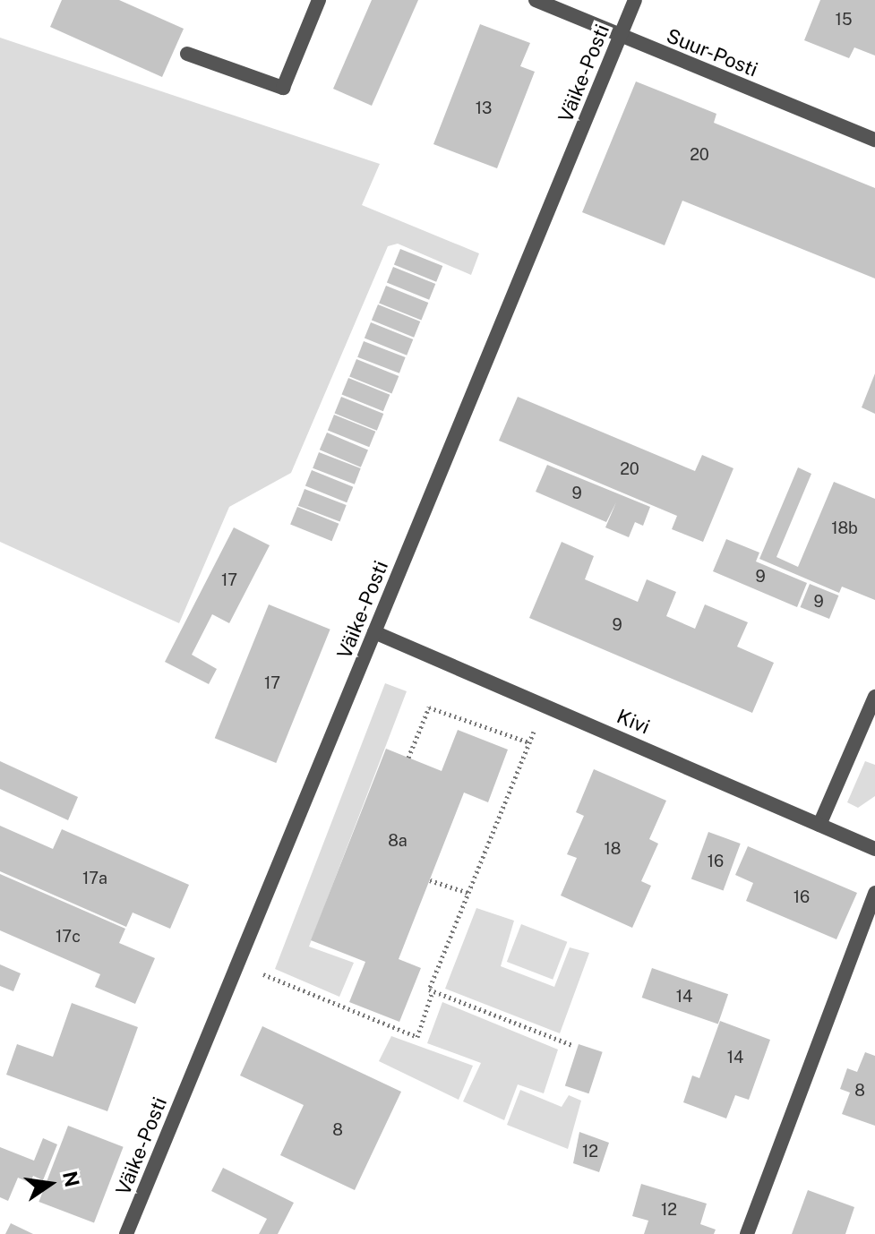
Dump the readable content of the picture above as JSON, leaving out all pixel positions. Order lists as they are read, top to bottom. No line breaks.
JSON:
{"streets":{"street":["Suur-Posti","Väike-Posti","Kivi"]},"crossings":[["Suur-Posti","Väike-Posti"],["Väike-Posti","Kivi"]],"house_numbers":["15","13","20","20","9","18b","9","17","9","9","17","8a","18","16","17a","16","17c","14","14","8","8","12","12"],"north":"right"}
